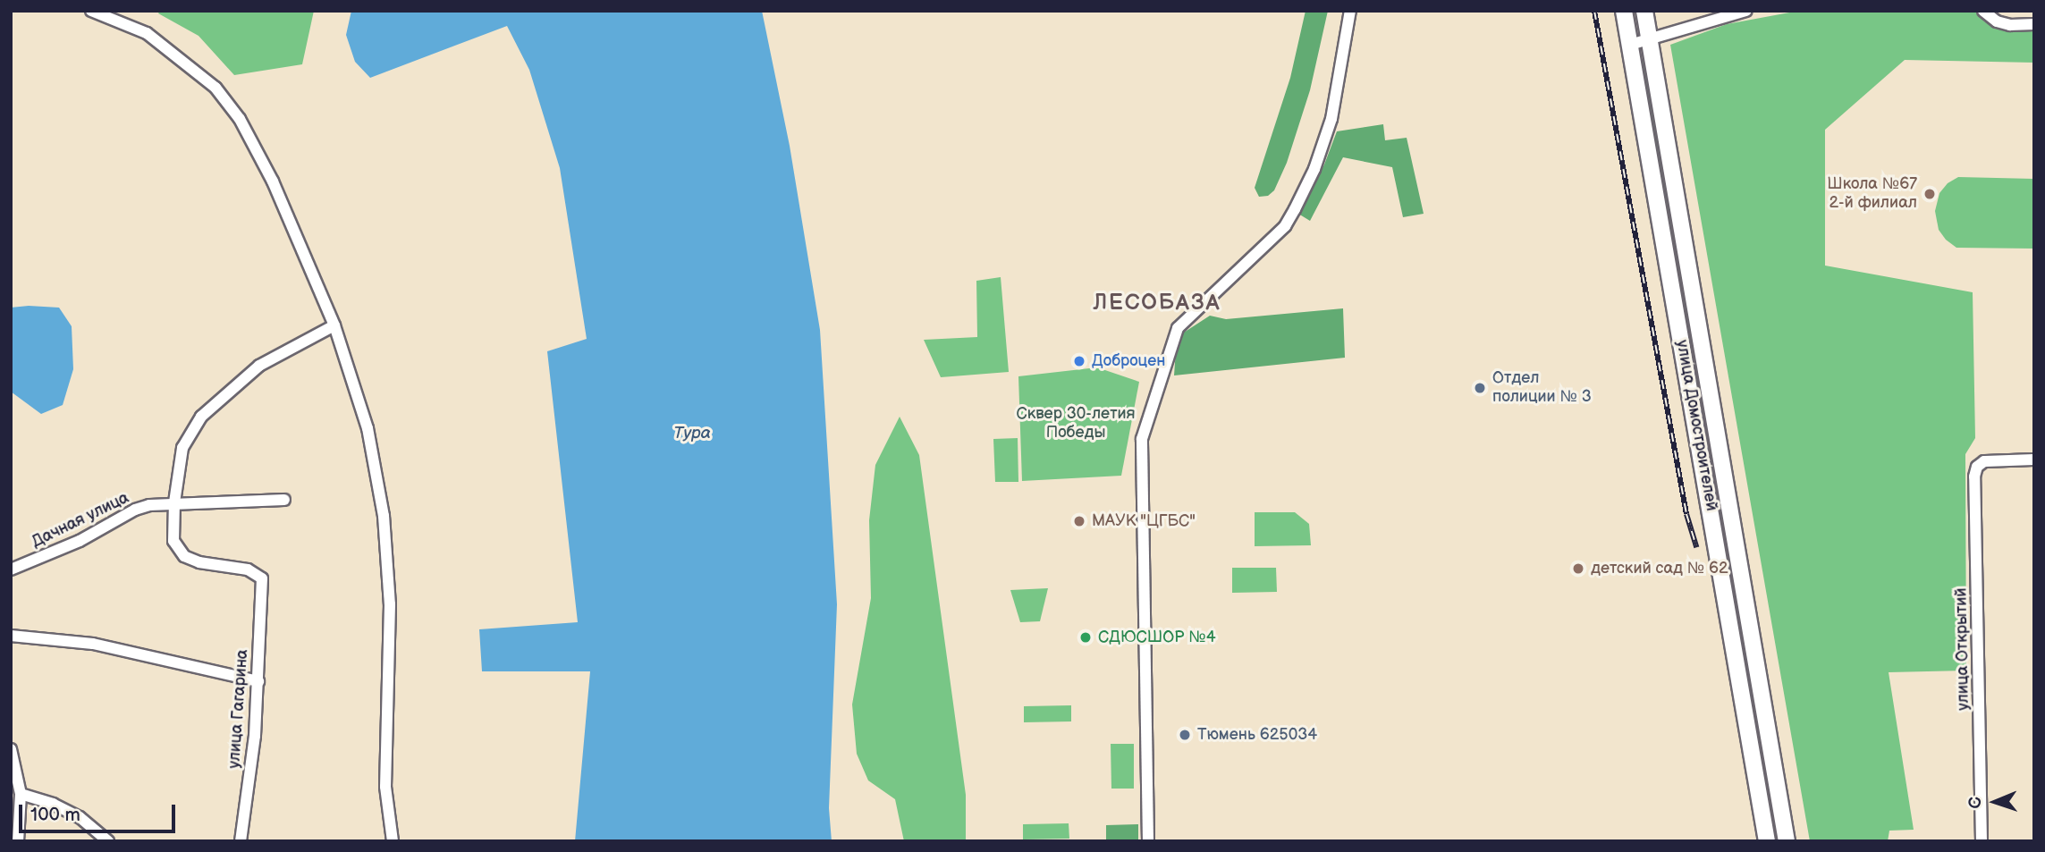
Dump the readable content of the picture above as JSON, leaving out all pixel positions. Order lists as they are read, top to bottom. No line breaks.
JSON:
{"streets":{"main road":["улица Домостроителей"],"street":["Дачная улица","улица Открытий","улица Гагарина"]},"crossings":[["Дачная улица","улица Гагарина"]],"districts":["ЛЕСОБАЗА"],"water":["Тура"],"parks":["Сквер 30-летия Победы"],"places":["Школа №67 2-й филиал","Доброцен","Отдел полиции № 3","МАУК \"ЦГБС\"","детский сад № 62","СДЮСШОР №4","Тюмень 625034"],"scale_bar":"100 m","north":"left"}
